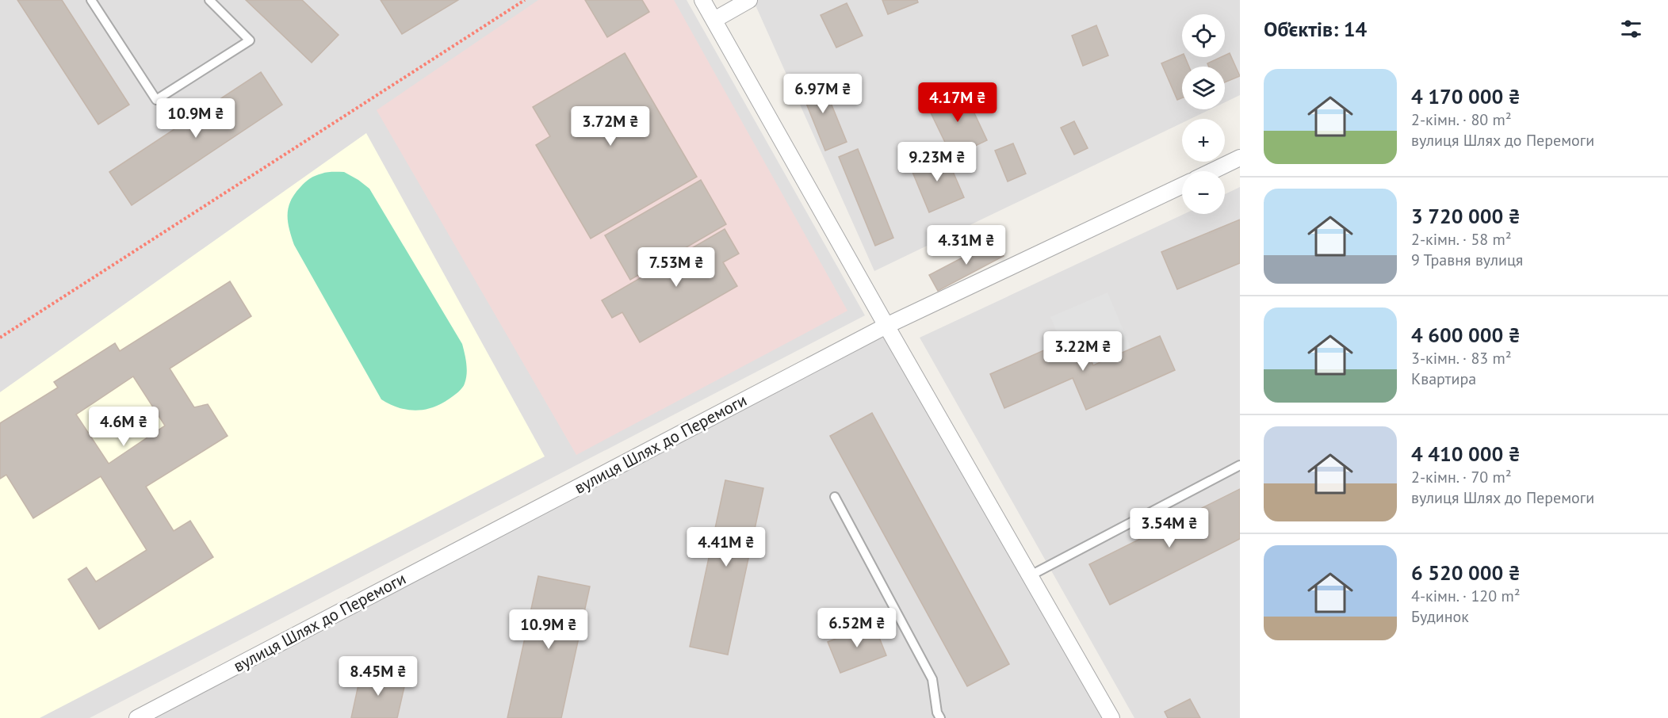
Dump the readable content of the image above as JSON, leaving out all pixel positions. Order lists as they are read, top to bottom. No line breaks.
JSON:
{"streets":{"street":["вулиця Шлях до Перемоги"]},"page":{"heading":"Об’єктів: 14","map_buttons":["+","−"],"list":[{"name":"4 170 000 ₴","note":"2-кімн. · 80 m² · вулиця Шлях до Перемоги"},{"name":"3 720 000 ₴","note":"2-кімн. · 58 m² · 9 Травня вулиця"},{"name":"4 600 000 ₴","note":"3-кімн. · 83 m² · Квартира"},{"name":"4 410 000 ₴","note":"2-кімн. · 70 m² · вулиця Шлях до Перемоги"},{"name":"6 520 000 ₴","note":"4-кімн. · 120 m² · Будинок"}],"price":["6.97M ₴","4.17M ₴","10.9M ₴","3.72M ₴","9.23M ₴","4.31M ₴","7.53M ₴","3.22M ₴","4.6M ₴","3.54M ₴","4.41M ₴","6.52M ₴","10.9M ₴","8.45M ₴"]}}
